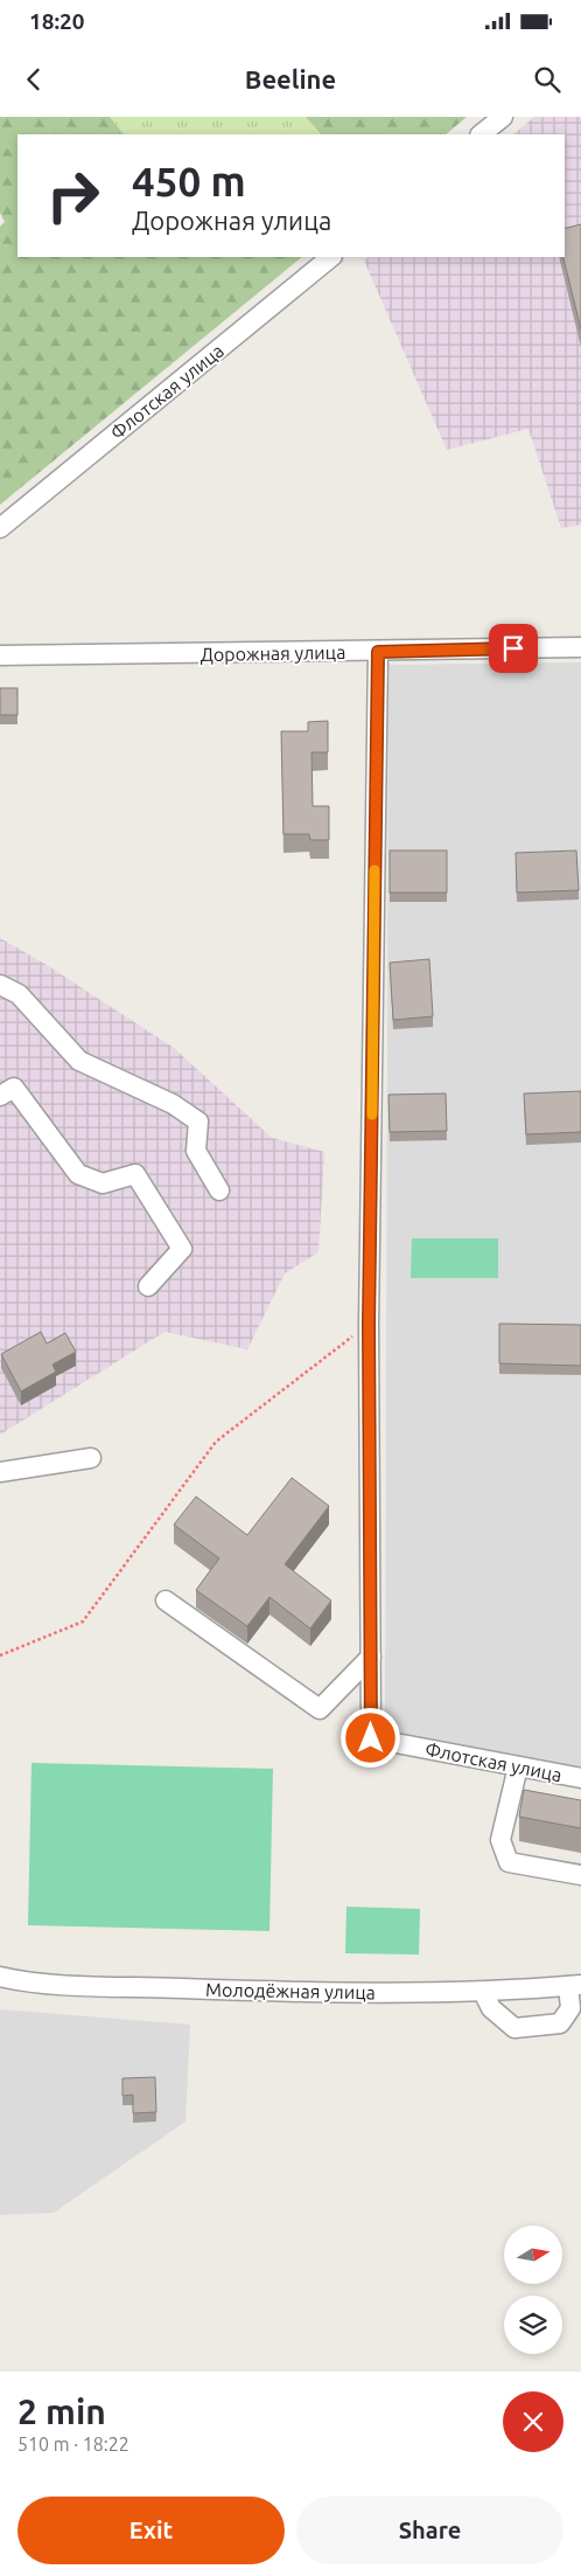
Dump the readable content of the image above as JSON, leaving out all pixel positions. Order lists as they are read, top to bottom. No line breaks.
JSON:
{"streets":{"street":["Флотская улица","Дорожная улица","Молодёжная улица"]},"north":"right","page":{"status":"18:20","header":"Beeline","turn":["450 m","Дорожная улица"],"heading":["2 min","510 m · 18:22"],"buttons":["Exit","Share"]}}
